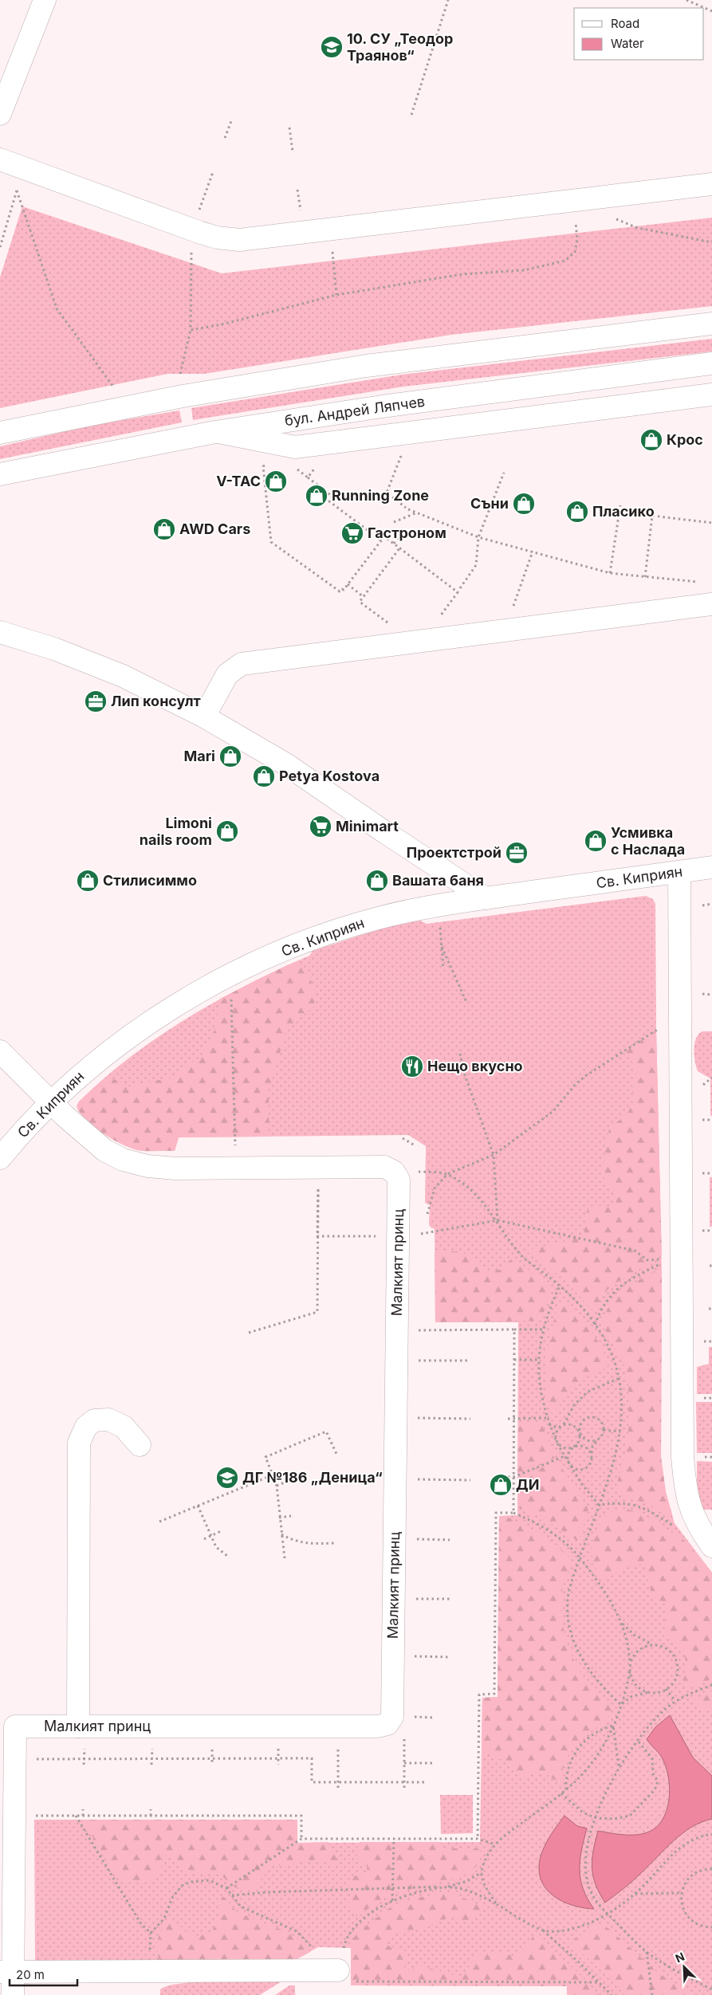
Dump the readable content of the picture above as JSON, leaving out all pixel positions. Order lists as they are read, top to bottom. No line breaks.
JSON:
{"streets":{"street":["бул. Андрей Ляпчев","Св. Киприян","Малкият принц"]},"crossings":[["Св. Киприян","Малкият принц"]],"places":{"school or university":["10. СУ „Теодор Траянов“","ДГ №186 „Деница“"],"shop":["Крос","V-TAC","Running Zone","Съни","Пласико","AWD Cars","Mari","Petya Kostova","Limoni nails room","Усмивка с Наслада","Стилисиммо","Вашата баня","ДИ"],"supermarket":["Гастроном","Minimart"],"office":["Лип консулт","Проектстрой"],"restaurant":["Нещо вкусно"]},"legend":["Road","Water"],"scale_bar":"20 m","north":"top left"}
